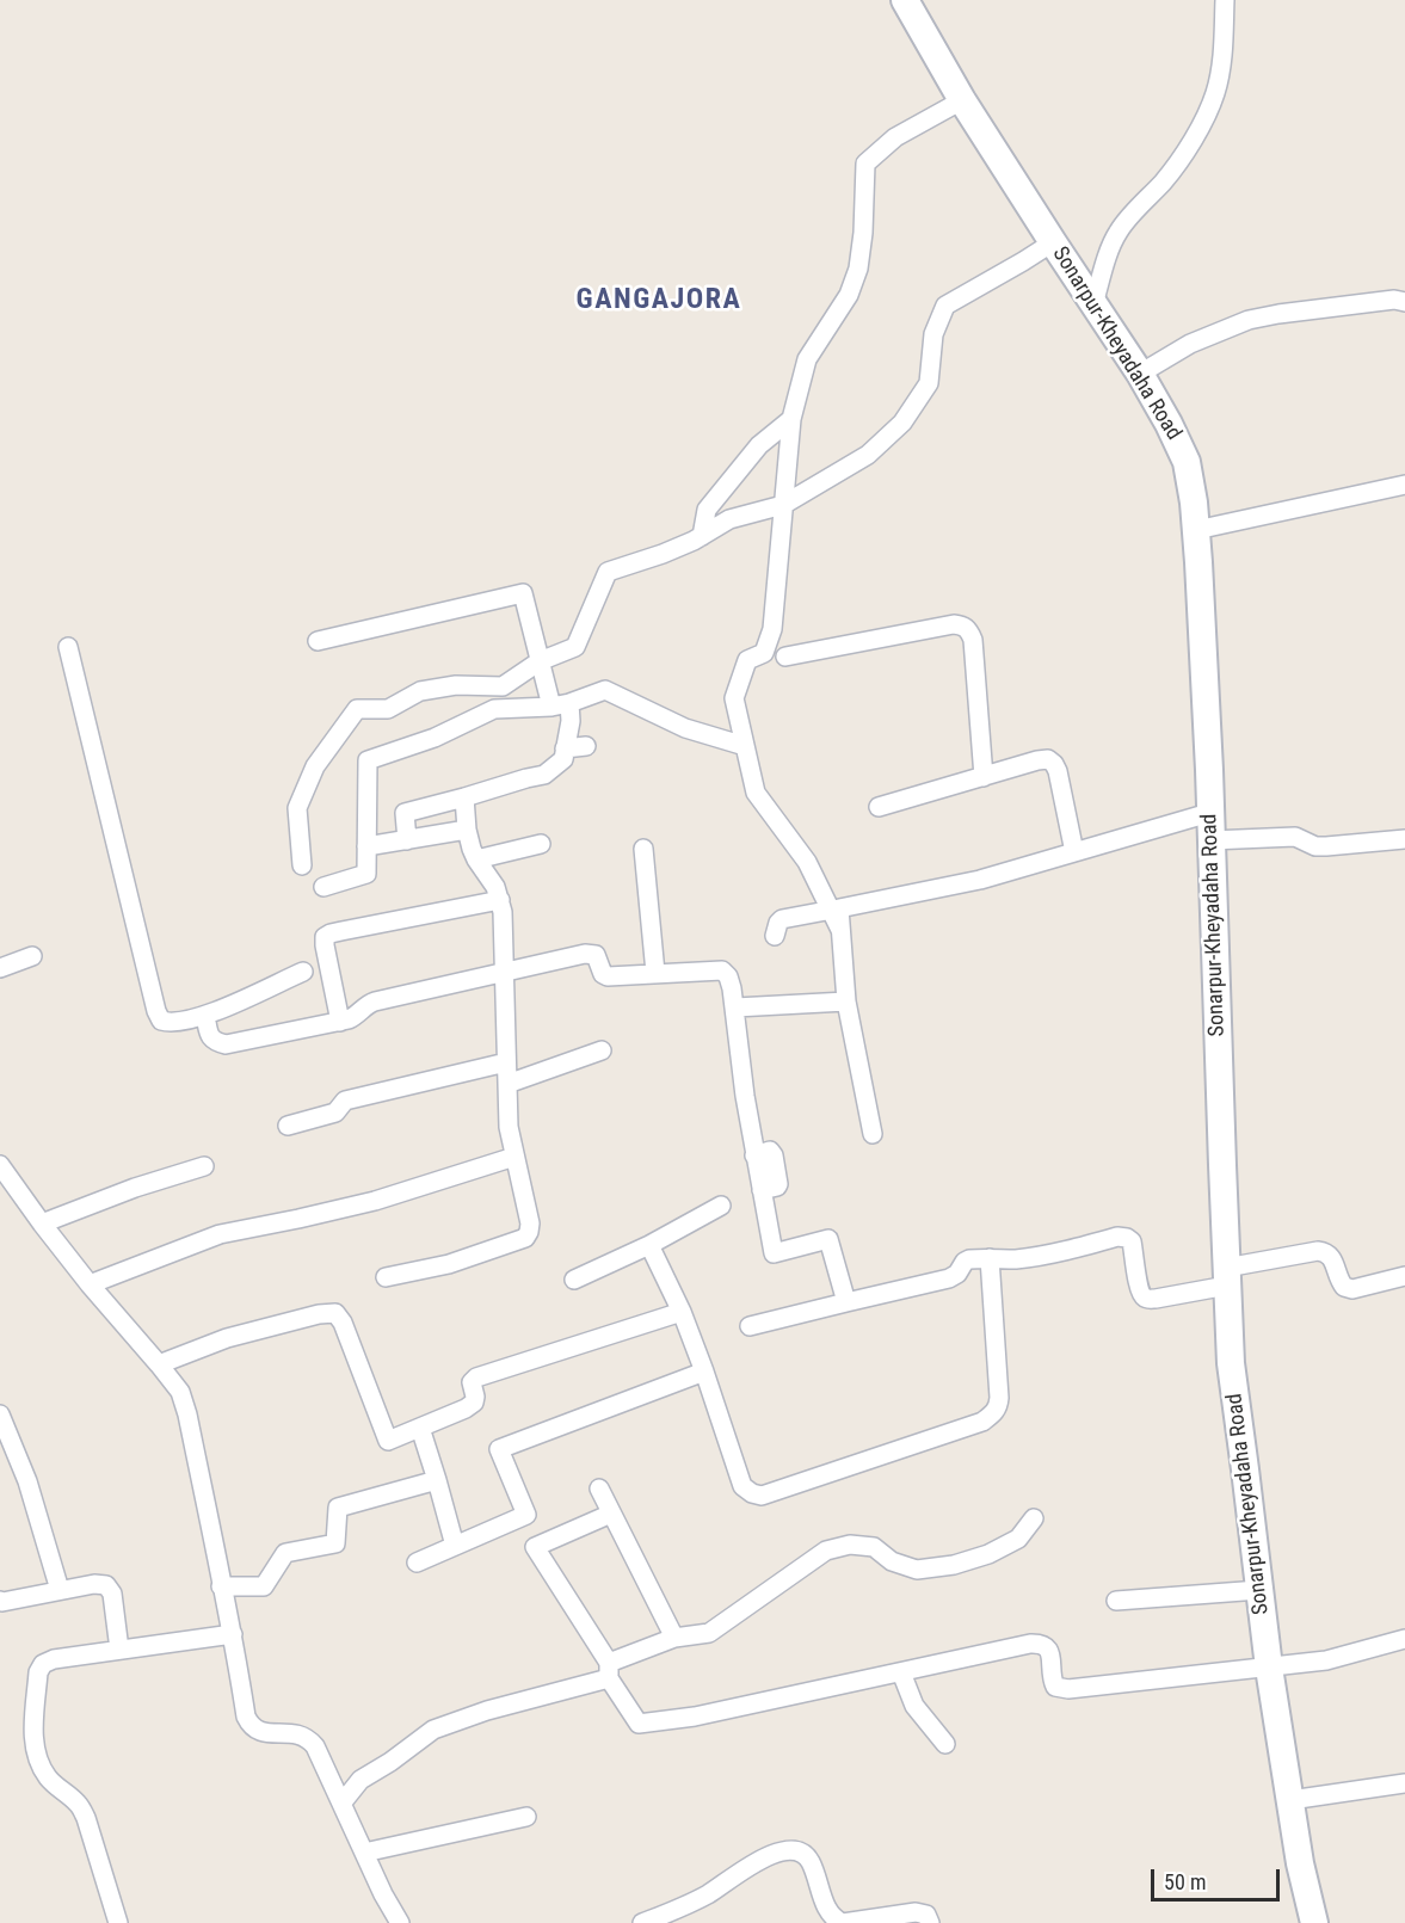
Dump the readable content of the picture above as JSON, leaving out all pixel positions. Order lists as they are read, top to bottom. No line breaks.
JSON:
{"streets":{"main road":["Sonarpur-Kheyadaha Road"]},"districts":["GANGAJORA"],"scale_bar":"50 m"}
